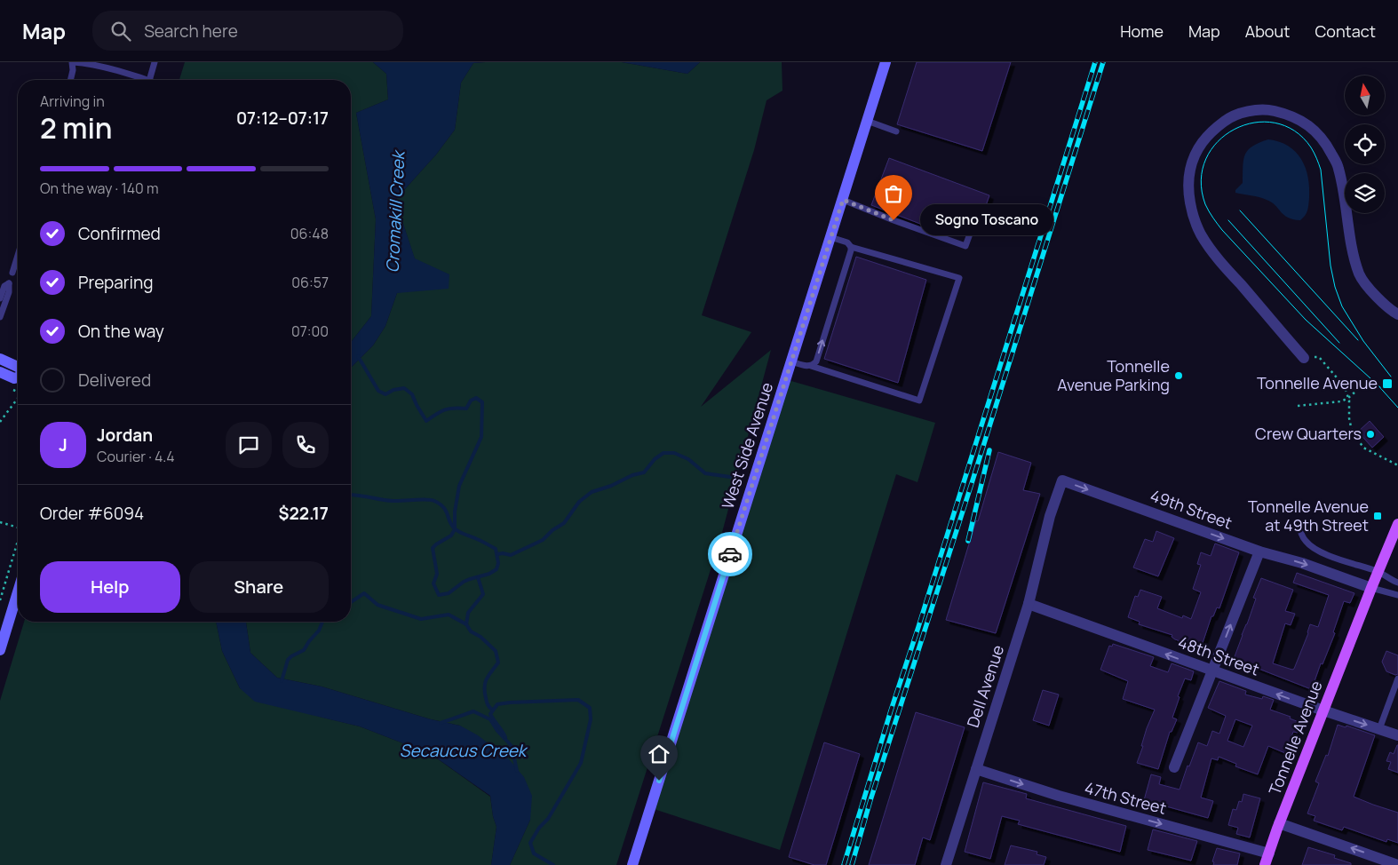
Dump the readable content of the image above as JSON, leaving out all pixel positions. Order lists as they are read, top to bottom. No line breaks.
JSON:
{"streets":{"main road":["Tonnelle Avenue"],"street":["West Side Avenue","49th Street","48th Street","Dell Avenue","47th Street"]},"crossings":[["49th Street","Dell Avenue"],["49th Street","Tonnelle Avenue"],["48th Street","Dell Avenue"],["48th Street","Tonnelle Avenue"],["Dell Avenue","47th Street"],["Tonnelle Avenue","47th Street"]],"one_way":["49th Street","47th Street"],"water":["Cromakill Creek","Secaucus Creek"],"places":{"other":["Sogno Toscano","Tonnelle Avenue Parking","Crew Quarters"],"transit":["Tonnelle Avenue","Tonnelle Avenue at 49th Street"]},"north":"top","page":{"header":"Map","search":"Search here","nav":["Home","Map","About","Contact"],"heading":["2 min","Arriving in","07:12–07:17"],"panel":["Jordan","Courier · 4.4","Order #6094","$22.17"],"bar":"On the way · 140 m","bubble":"Sogno Toscano","list":[["Confirmed","06:48"],["Preparing","06:57"],["On the way","07:00"],"Delivered"],"round":"J","buttons":["Help","Share"]}}
